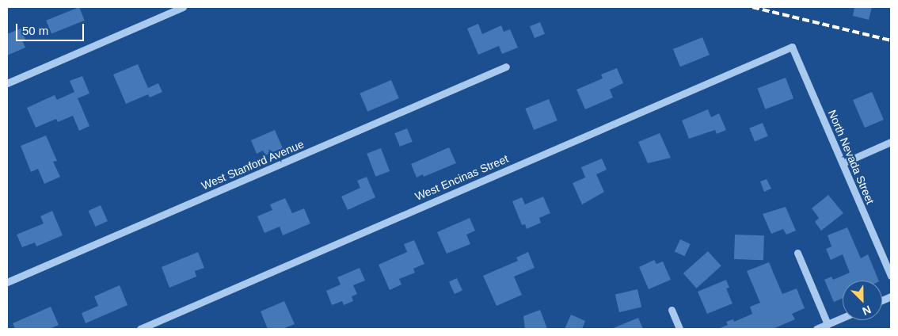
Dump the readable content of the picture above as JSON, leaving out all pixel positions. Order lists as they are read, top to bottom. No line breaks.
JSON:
{"streets":{"street":["North Nevada Street","West Stanford Avenue","West Encinas Street"]},"crossings":[["North Nevada Street","West Encinas Street"]],"scale_bar":"50 m","north":"bottom right"}
